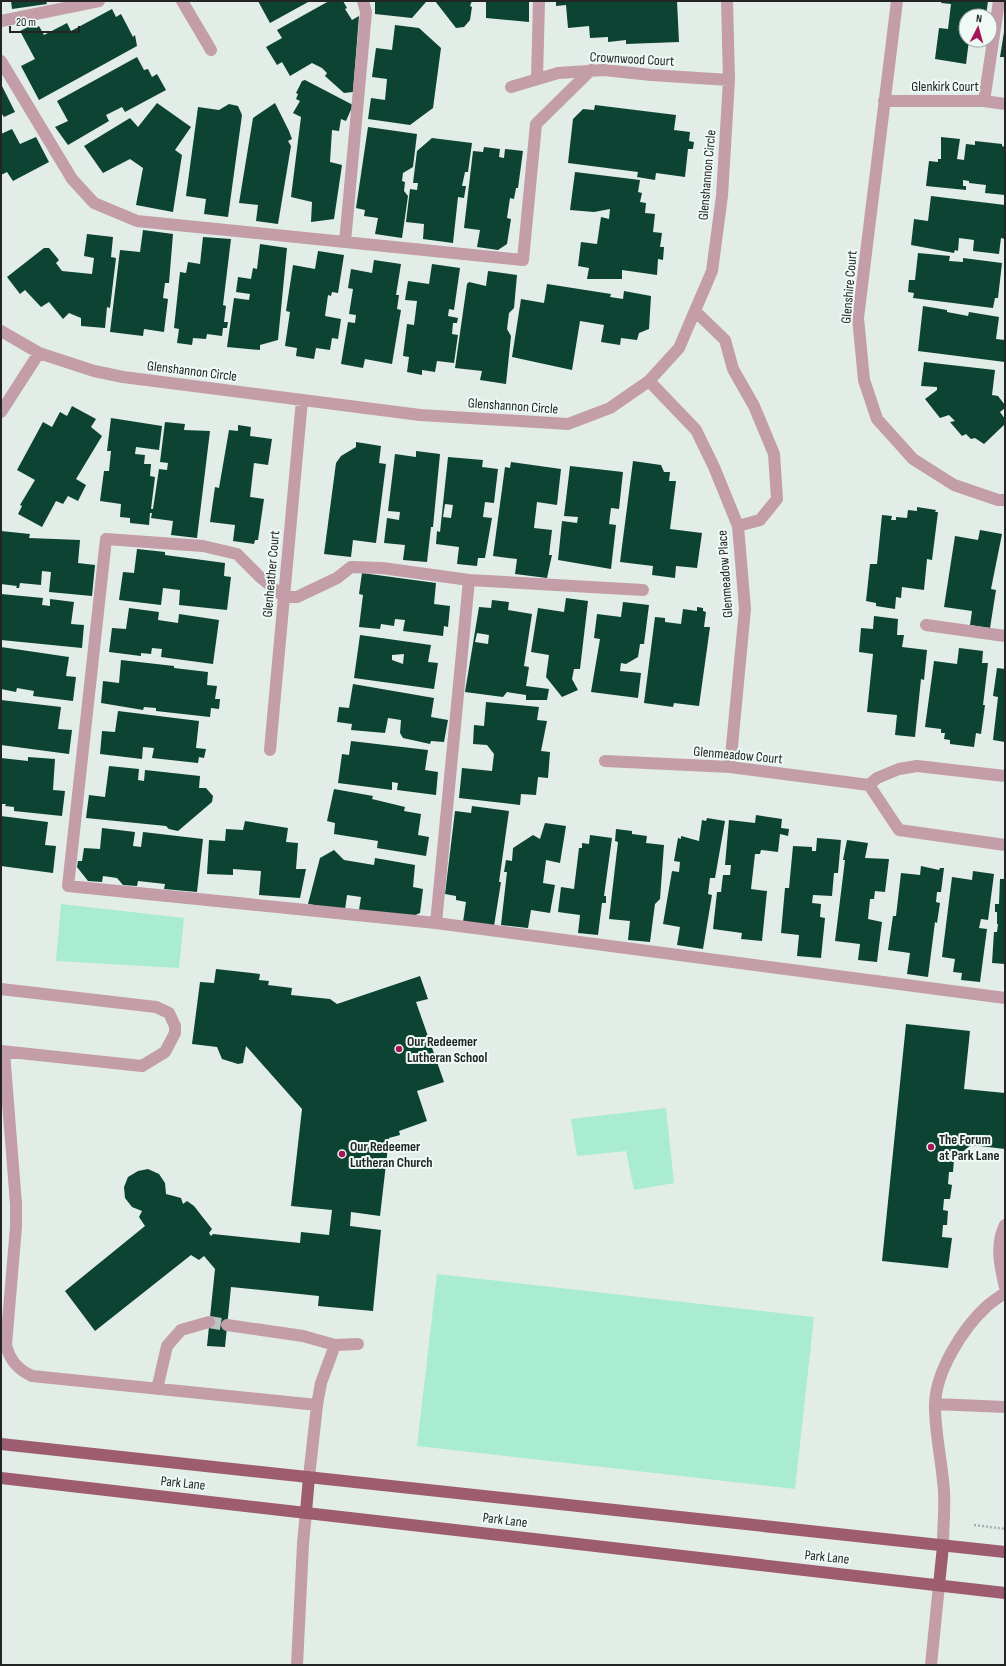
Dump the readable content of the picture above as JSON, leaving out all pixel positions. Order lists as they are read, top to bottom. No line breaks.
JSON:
{"streets":{"main road":["Park Lane"],"street":["Crownwood Court","Glenkirk Court","Glenshannon Circle","Glenshire Court","Glenheather Court","Glenmeadow Place","Glenmeadow Court"]},"crossings":[["Crownwood Court","Glenshannon Circle"],["Glenkirk Court","Glenshire Court"],["Glenshannon Circle","Glenheather Court"],["Glenshannon Circle","Glenmeadow Place"],["Glenmeadow Place","Glenmeadow Court"]],"places":["Our Redeemer Lutheran School","The Forum at Park Lane","Our Redeemer Lutheran Church"],"scale_bar":"20 m","north":"top"}
